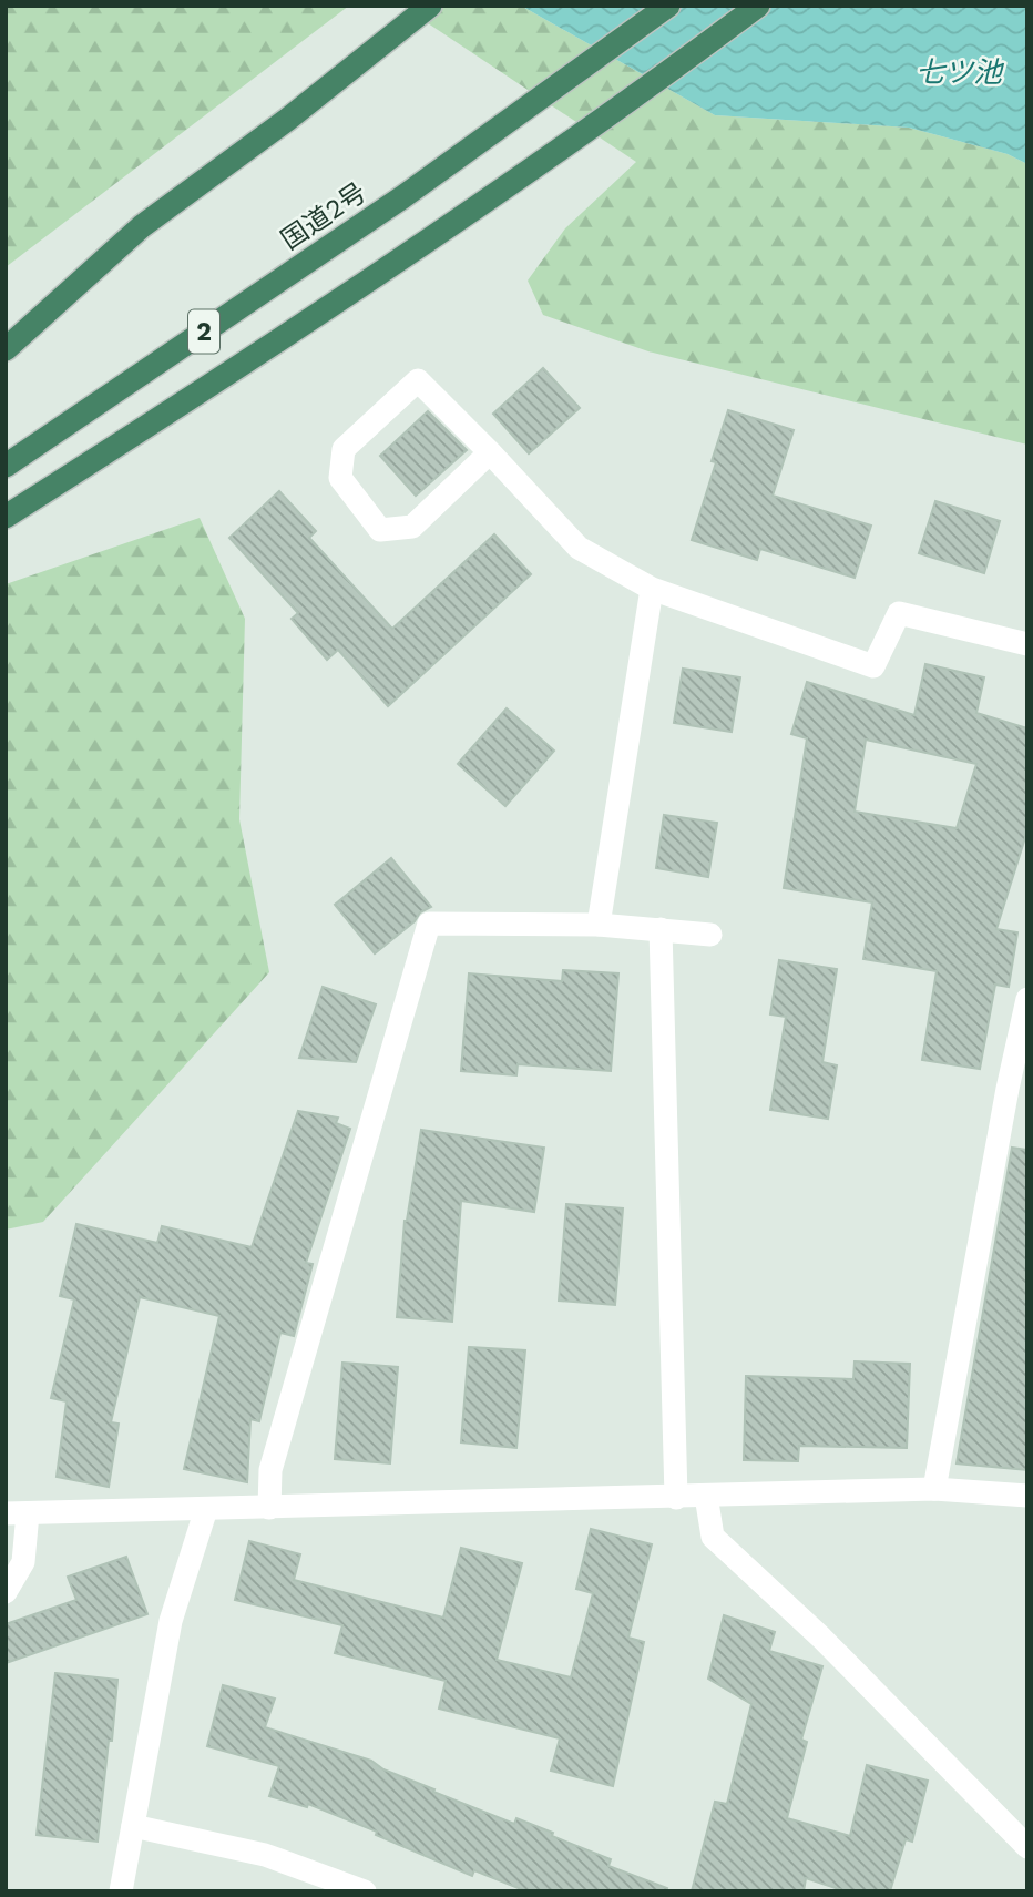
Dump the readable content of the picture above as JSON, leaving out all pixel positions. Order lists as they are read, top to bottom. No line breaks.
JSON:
{"streets":{"highway":["国道2号","2"]},"water":["七ツ池"]}
